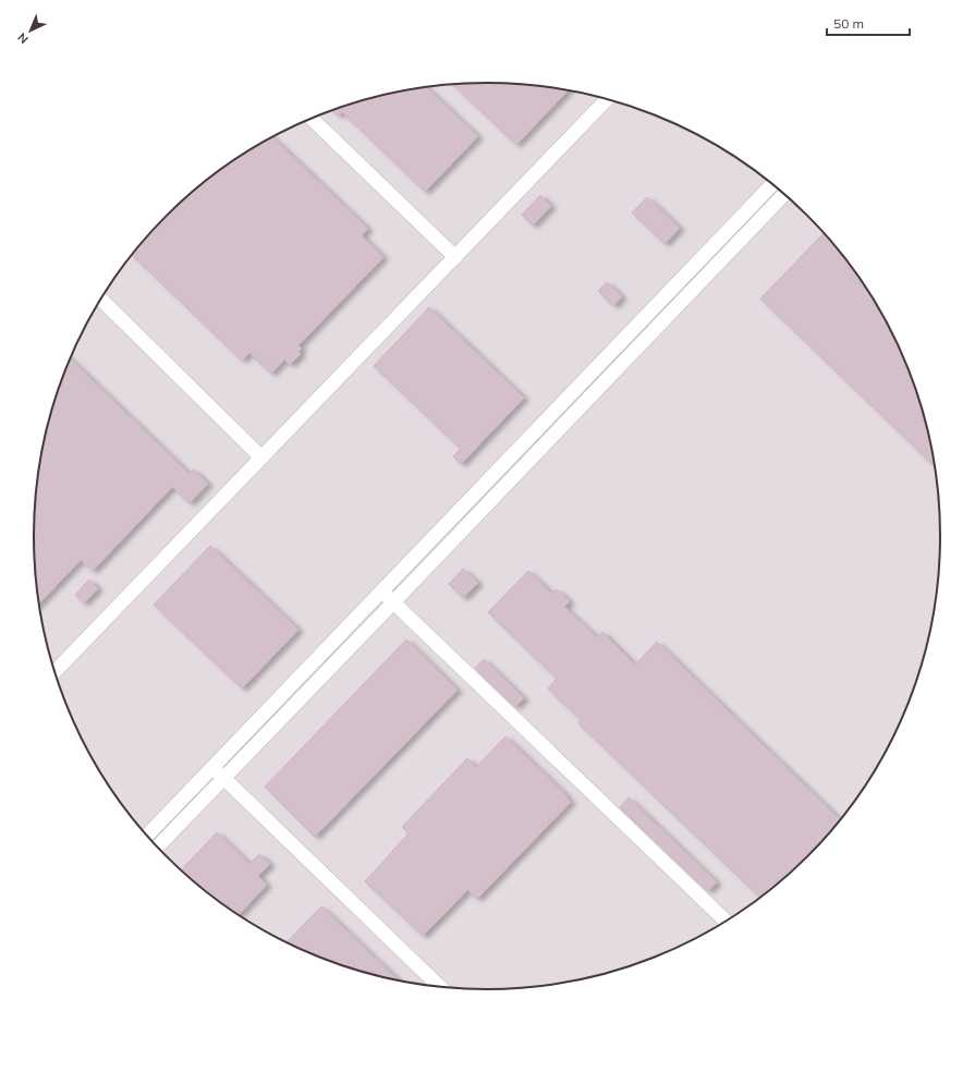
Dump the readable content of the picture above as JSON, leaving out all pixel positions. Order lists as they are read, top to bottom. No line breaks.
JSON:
{"scale_bar":"50 m","north":"bottom left"}
